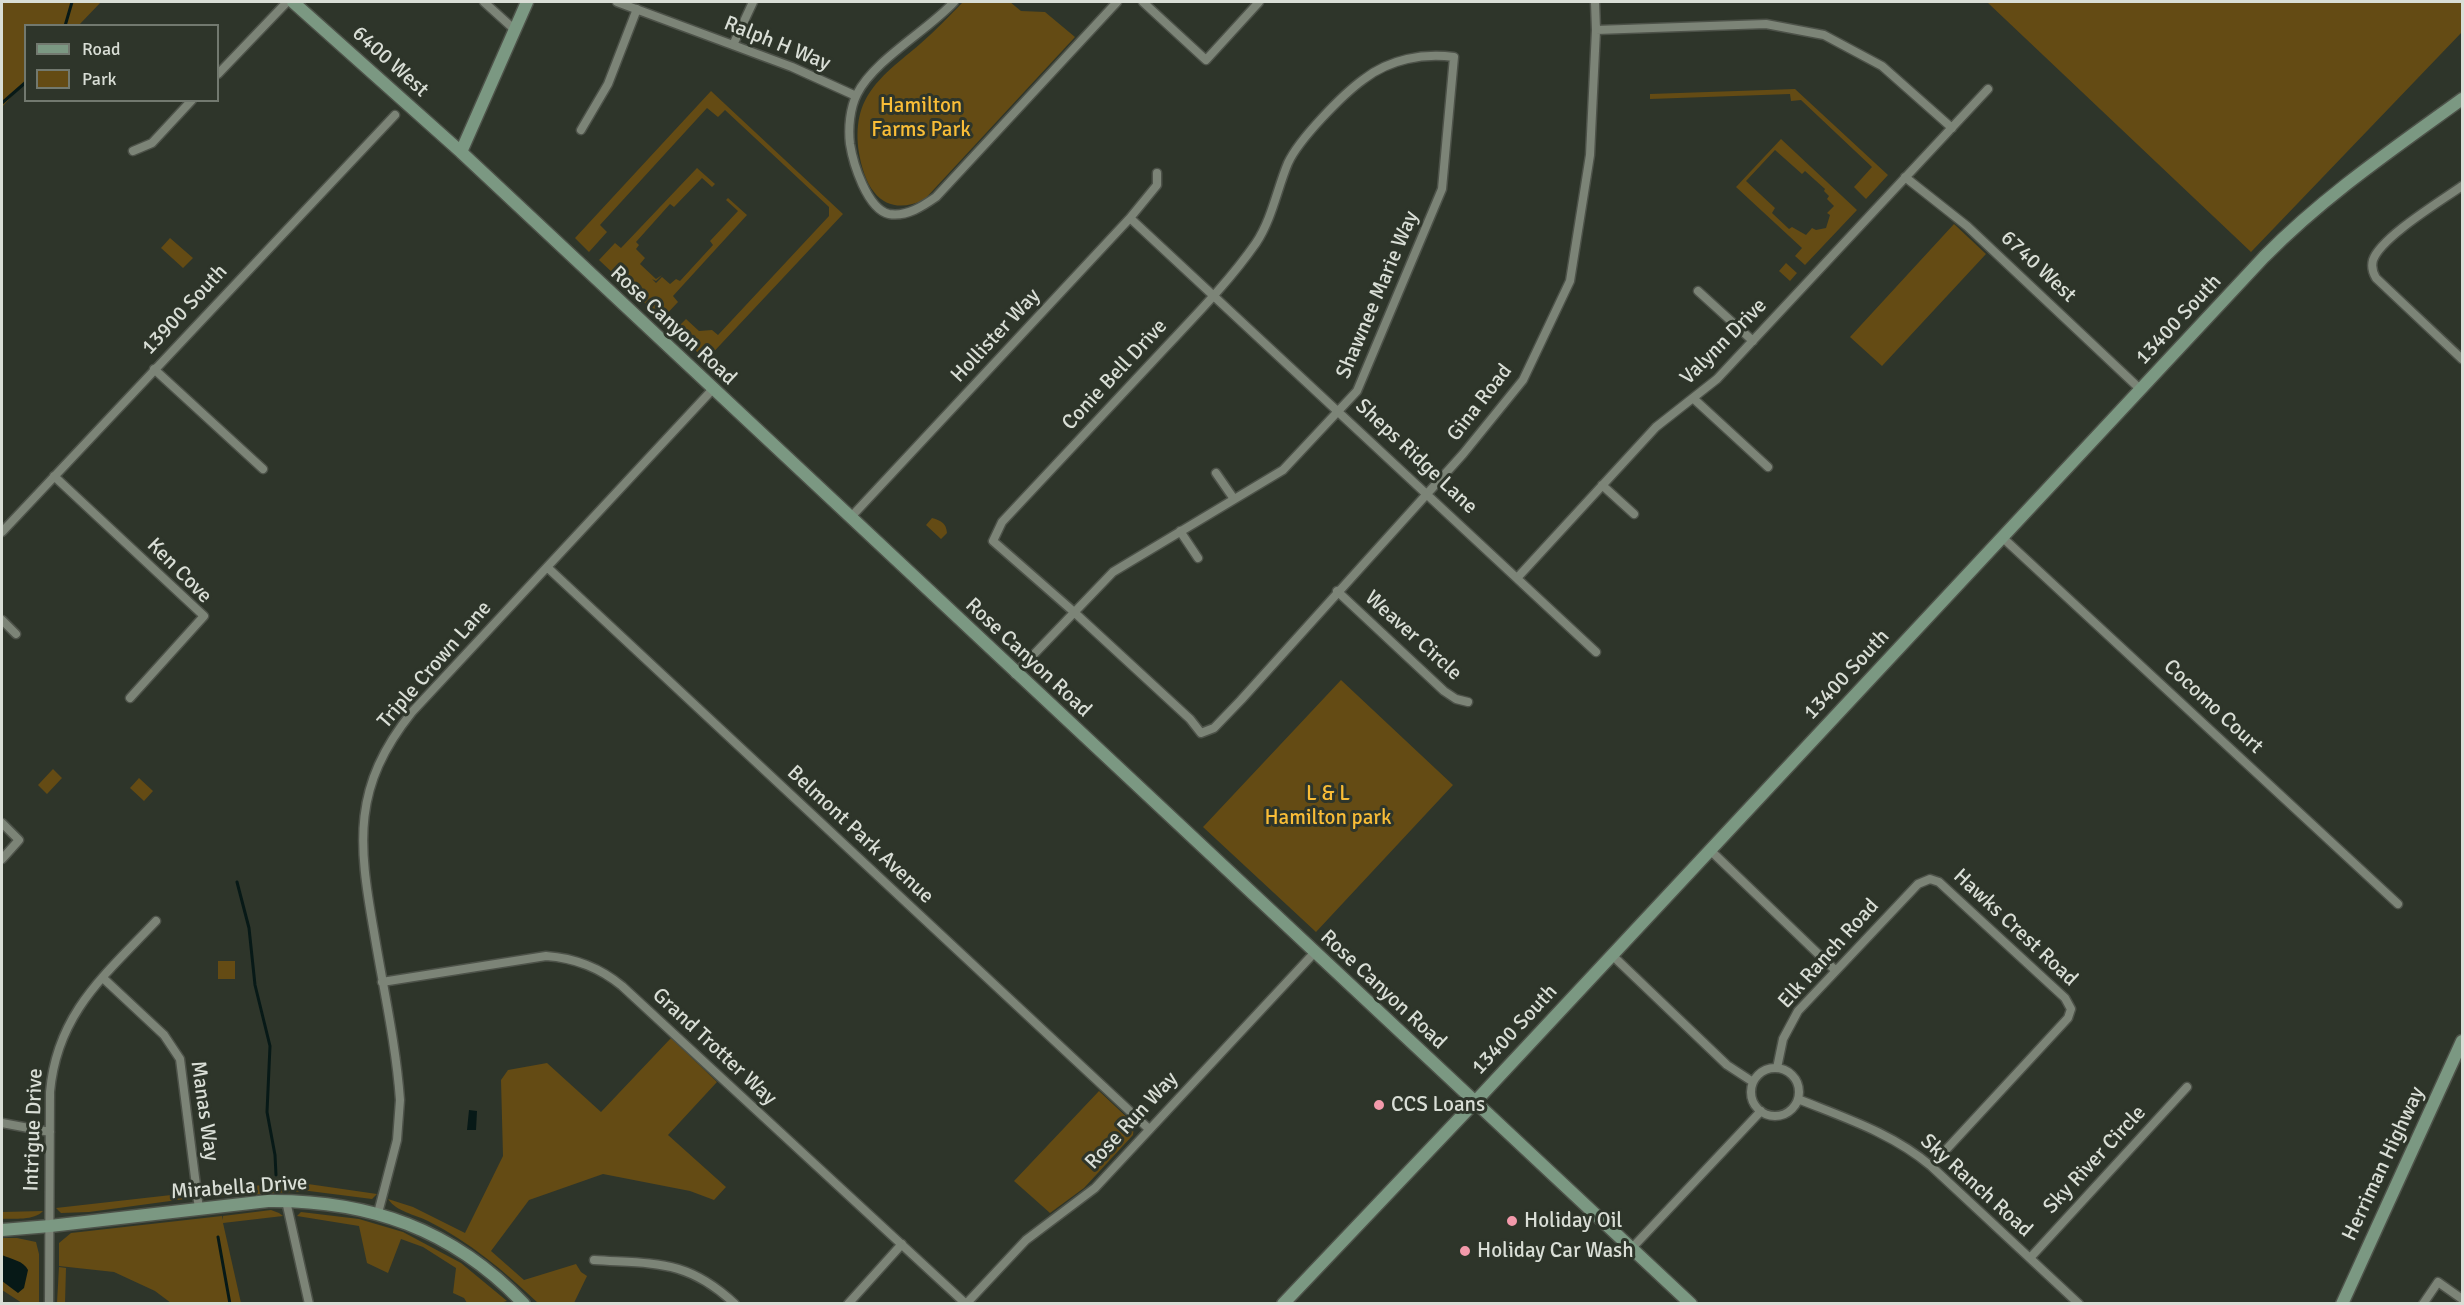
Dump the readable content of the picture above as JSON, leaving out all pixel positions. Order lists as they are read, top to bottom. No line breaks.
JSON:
{"streets":{"street":["Ralph H Way","6400 West","6740 West","Shawnee Marie Way","13900 South","13400 South","Rose Canyon Road","Hollister Way","Valynn Drive","Conie Bell Drive","Gina Road","Sheps Ridge Lane","Ken Cove","Weaver Circle","Triple Crown Lane","Cocomo Court","Belmont Park Avenue","Hawks Crest Road","Elk Ranch Road","Grand Trotter Way","Manas Way","Rose Run Way","Intrigue Drive","Sky River Circle","Herriman Highway","Sky Ranch Road","Mirabella Drive"]},"crossings":[["6400 West","Rose Canyon Road"],["6740 West","13400 South"],["6740 West","Valynn Drive"],["Shawnee Marie Way","Rose Canyon Road"],["Shawnee Marie Way","Conie Bell Drive"],["Shawnee Marie Way","Sheps Ridge Lane"],["13900 South","Ken Cove"],["13400 South","Rose Canyon Road"],["13400 South","Cocomo Court"],["Rose Canyon Road","Hollister Way"],["Rose Canyon Road","Triple Crown Lane"],["Rose Canyon Road","Rose Run Way"],["Hollister Way","Sheps Ridge Lane"],["Valynn Drive","Sheps Ridge Lane"],["Conie Bell Drive","Gina Road"],["Conie Bell Drive","Sheps Ridge Lane"],["Gina Road","Sheps Ridge Lane"],["Gina Road","Weaver Circle"],["Triple Crown Lane","Belmont Park Avenue"],["Triple Crown Lane","Grand Trotter Way"],["Triple Crown Lane","Mirabella Drive"],["Belmont Park Avenue","Rose Run Way"],["Hawks Crest Road","Elk Ranch Road"],["Hawks Crest Road","Sky Ranch Road"],["Elk Ranch Road","Sky Ranch Road"],["Grand Trotter Way","Rose Run Way"],["Manas Way","Intrigue Drive"],["Manas Way","Mirabella Drive"],["Intrigue Drive","Mirabella Drive"],["Sky River Circle","Sky Ranch Road"]],"parks":["Hamilton Farms Park","L & L Hamilton park"],"places":["CCS Loans","Holiday Oil","Holiday Car Wash"],"legend":["Road","Park"]}
